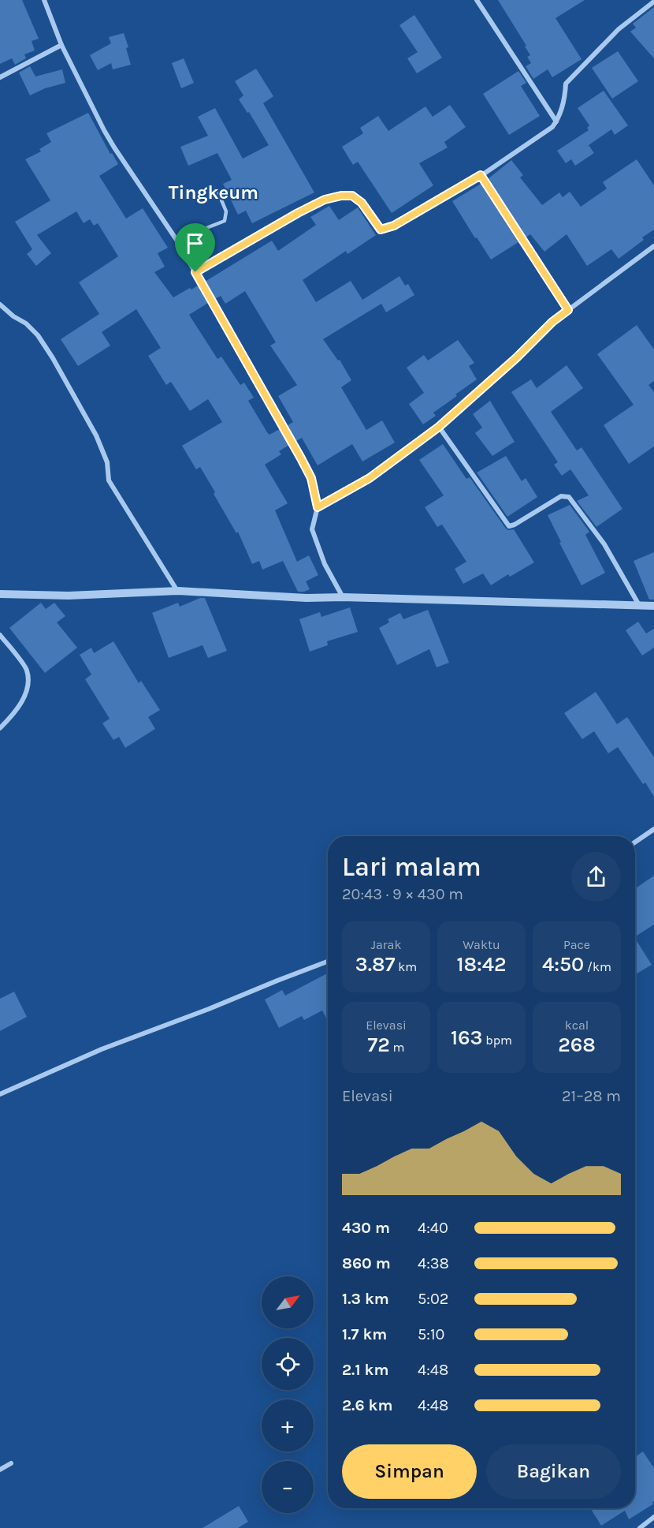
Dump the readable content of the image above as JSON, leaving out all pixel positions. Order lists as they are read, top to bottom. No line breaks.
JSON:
{"districts":["Tingkeum"],"north":"top right","page":{"heading":["Lari malam","20:43 · 9 × 430 m"],"stats":[["Jarak","3.87 km"],["Waktu","18:42"],["Pace","4:50 /km"],["Elevasi","72 m"],["163 bpm"],["kcal","268"]],"chart":["Elevasi","21–28 m"],"list":[{"name":"430 m","note":"4:40"},{"name":"860 m","note":"4:38"},{"name":"1.3 km","note":"5:02"},{"name":"1.7 km","note":"5:10"},{"name":"2.1 km","note":"4:48"},{"name":"2.6 km","note":"4:48"}],"map_buttons":["+","−"],"buttons":["Simpan","Bagikan"]}}
